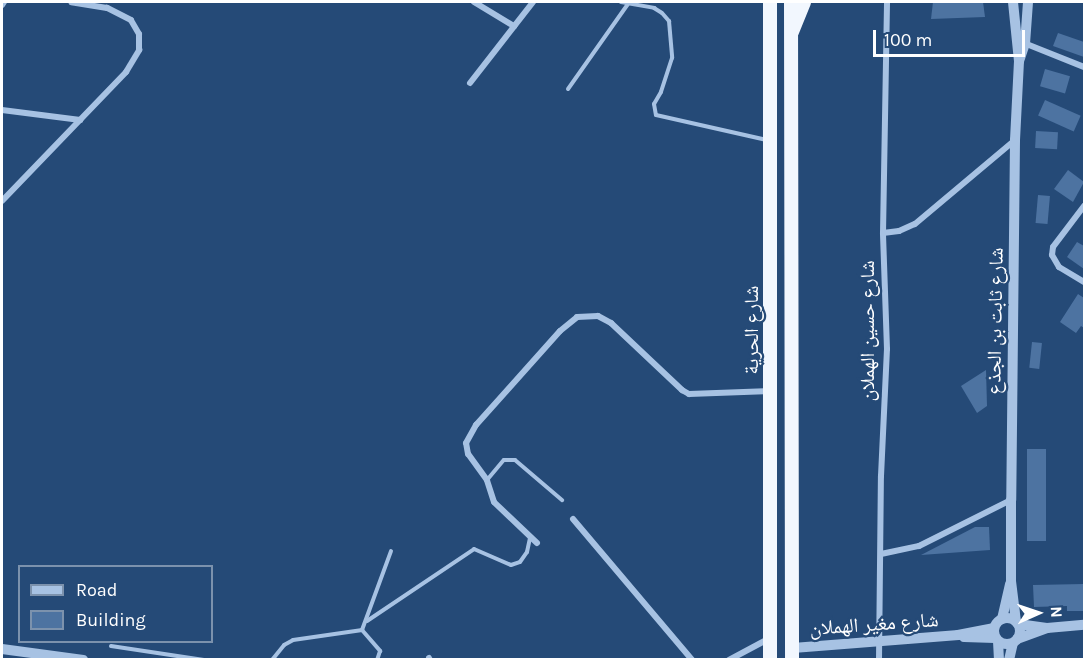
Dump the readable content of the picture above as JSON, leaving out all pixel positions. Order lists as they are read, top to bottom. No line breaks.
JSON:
{"streets":{"highway":["شارع الحرية"],"street":["شارع ثابت بن الجذع","شارع حسين الهملان","شارع مغير الهملان"]},"crossings":[["شارع ثابت بن الجذع","شارع مغير الهملان"],["شارع الحرية","شارع مغير الهملان"],["شارع حسين الهملان","شارع مغير الهملان"]],"legend":["Road","Building"],"scale_bar":"100 m","north":"right"}
